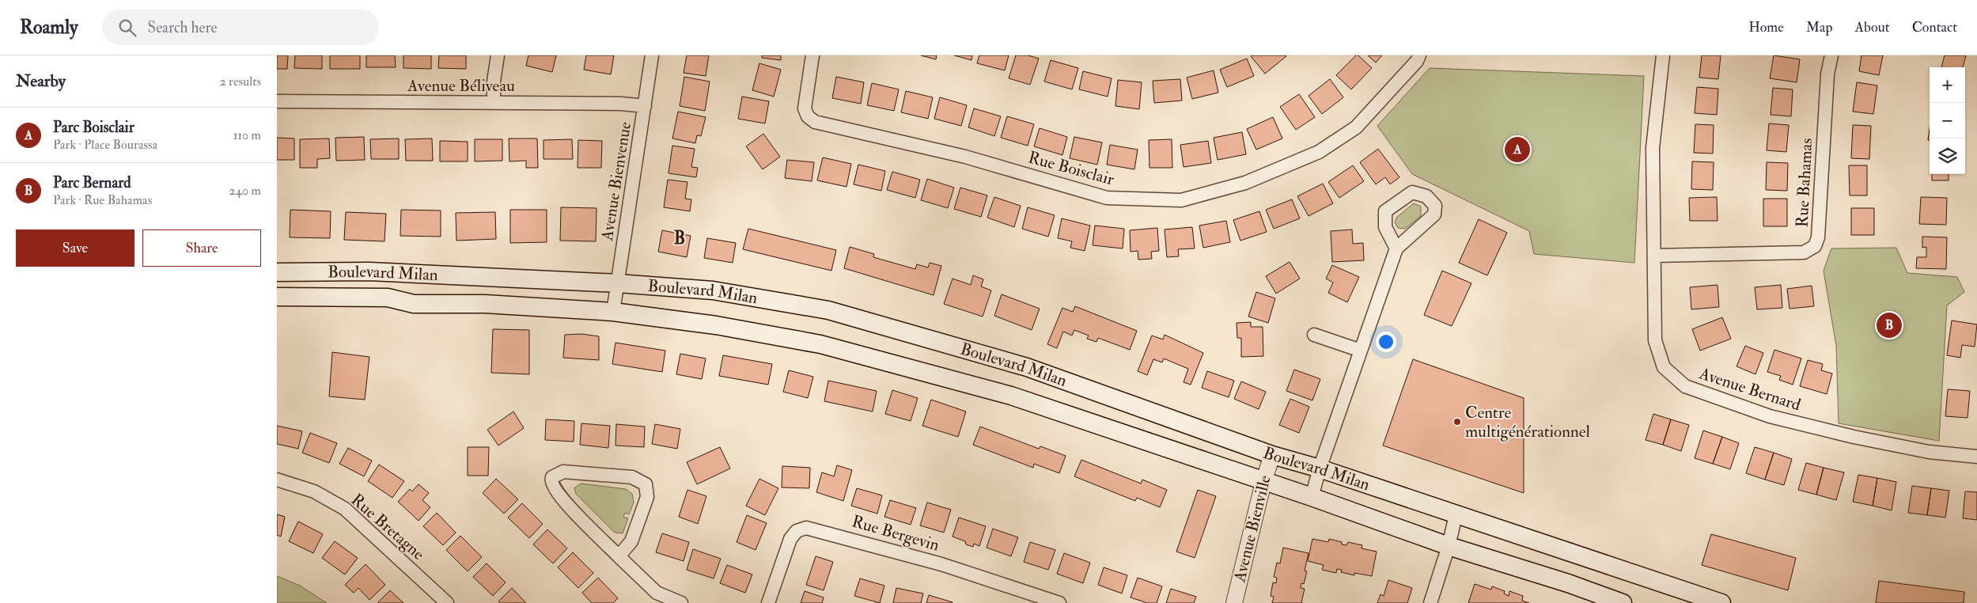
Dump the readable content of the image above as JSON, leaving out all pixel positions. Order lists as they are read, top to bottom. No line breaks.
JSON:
{"streets":{"main road":["Boulevard Milan"],"street":["Avenue Béliveau","Rue Boisclair","Avenue Bienvenue","Rue Bahamas","Avenue Bernard","Rue Bretagne","Avenue Bienville","Rue Bergevin"]},"crossings":[["Avenue Béliveau","Avenue Bienvenue"],["Avenue Bienvenue","Boulevard Milan"],["Rue Bahamas","Avenue Bernard"],["Boulevard Milan","Avenue Bienville"]],"districts":["B"],"places":["Centre multigénérationnel"],"page":{"header":"Roamly","search":"Search here","nav":["Home","Map","About","Contact"],"heading":["Nearby","2 results"],"map_buttons":["+","−"],"list":[{"mark":"A","name":"Parc Boisclair","note":"Park · Place Bourassa","value":"110 m"},{"mark":"B","name":"Parc Bernard","note":"Park · Rue Bahamas","value":"240 m"}],"pins":["A","B"],"buttons":["Save","Share"]}}
